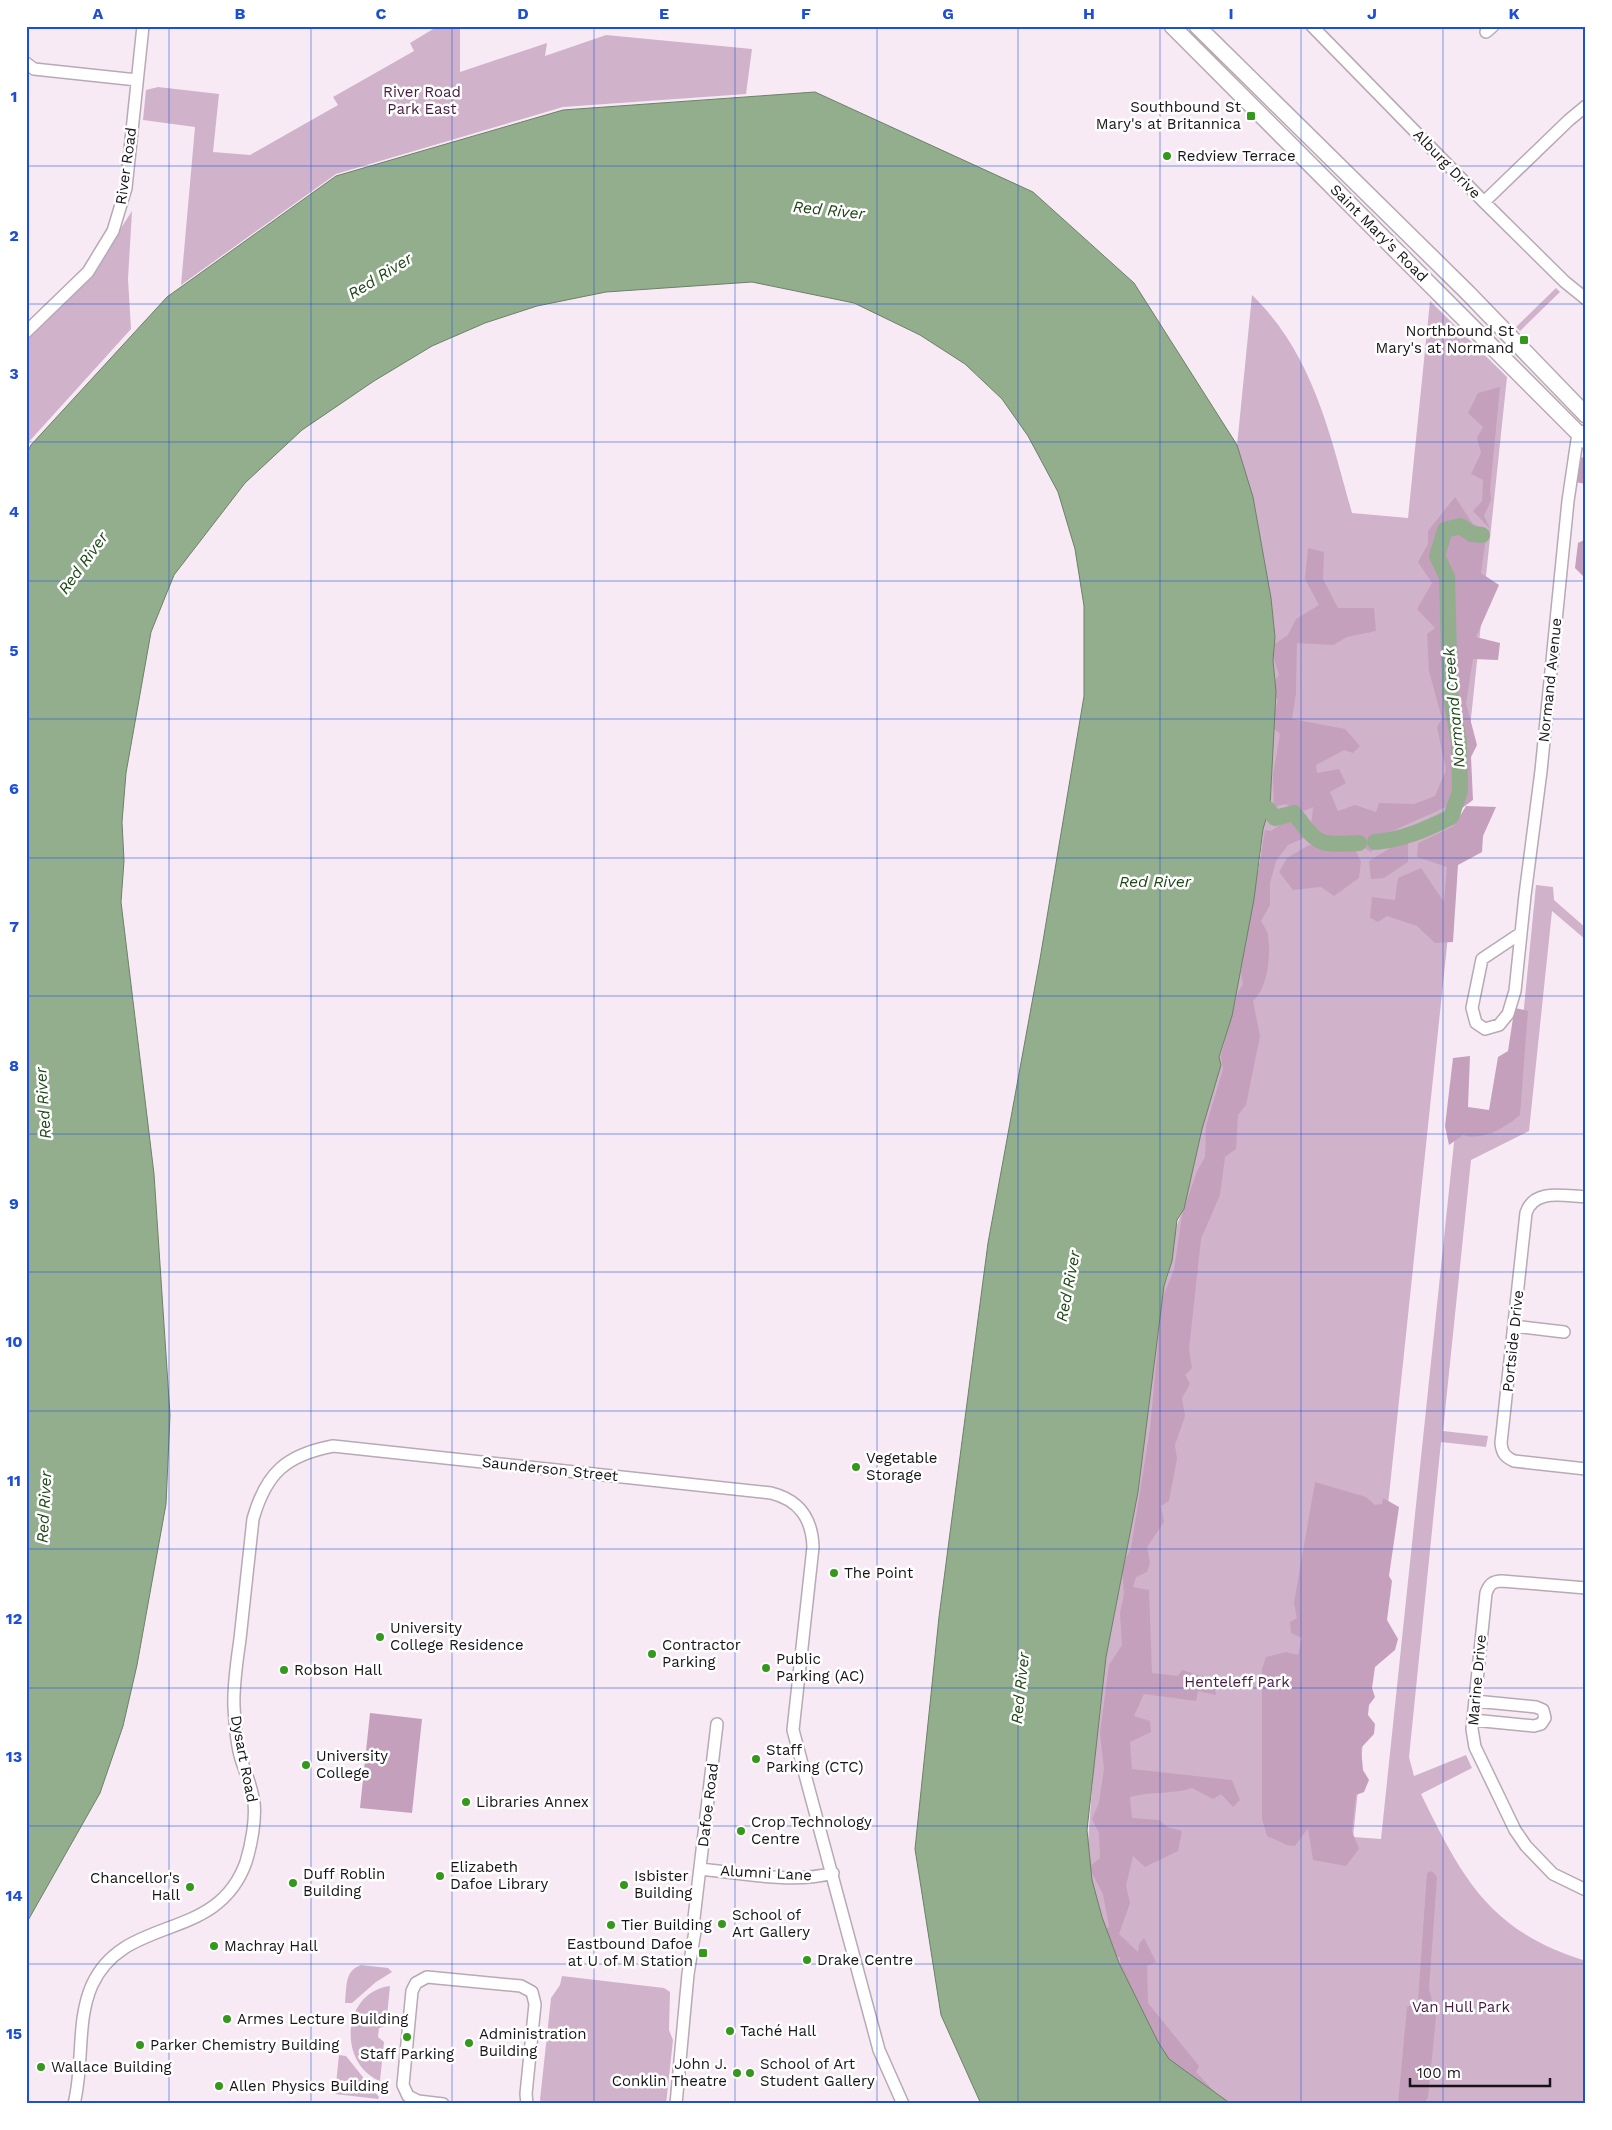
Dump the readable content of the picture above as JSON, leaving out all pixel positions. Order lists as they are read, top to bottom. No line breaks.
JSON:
{"streets":{"main road":["Saint Mary's Road"],"street":["Alburg Drive","River Road","Normand Avenue","Portside Drive","Saunderson Street","Marine Drive","Dysart Road","Dafoe Road","Alumni Lane"]},"crossings":[["Saint Mary's Road","Normand Avenue"],["Saunderson Street","Dysart Road"],["Saunderson Street","Alumni Lane"],["Dafoe Road","Alumni Lane"]],"water":["Red River","Normand Creek"],"parks":["River Road Park East","Henteleff Park","Van Hull Park"],"places":{"transit":["Southbound St Mary's at Britannica","Northbound St Mary's at Normand","Eastbound Dafoe at U of M Station"],"other":["Redview Terrace","Vegetable Storage","The Point","University College Residence","Contractor Parking","Public Parking (AC)","Robson Hall","Staff Parking (CTC)","University College","Libraries Annex","Crop Technology Centre","Elizabeth Dafoe Library","Duff Roblin Building","Isbister Building","Chancellor's Hall","School of Art Gallery","Tier Building","Machray Hall","Drake Centre","Armes Lecture Building","Taché Hall","Staff Parking","Administration Building","Parker Chemistry Building","Wallace Building","John J. Conklin Theatre","School of Art Student Gallery","Allen Physics Building"]},"scale_bar":"100 m","grid":{"columns":["A","B","C","D","E","F","G","H","I","J","K"],"rows":["1","2","3","4","5","6","7","8","9","10","11","12","13","14","15"]}}
